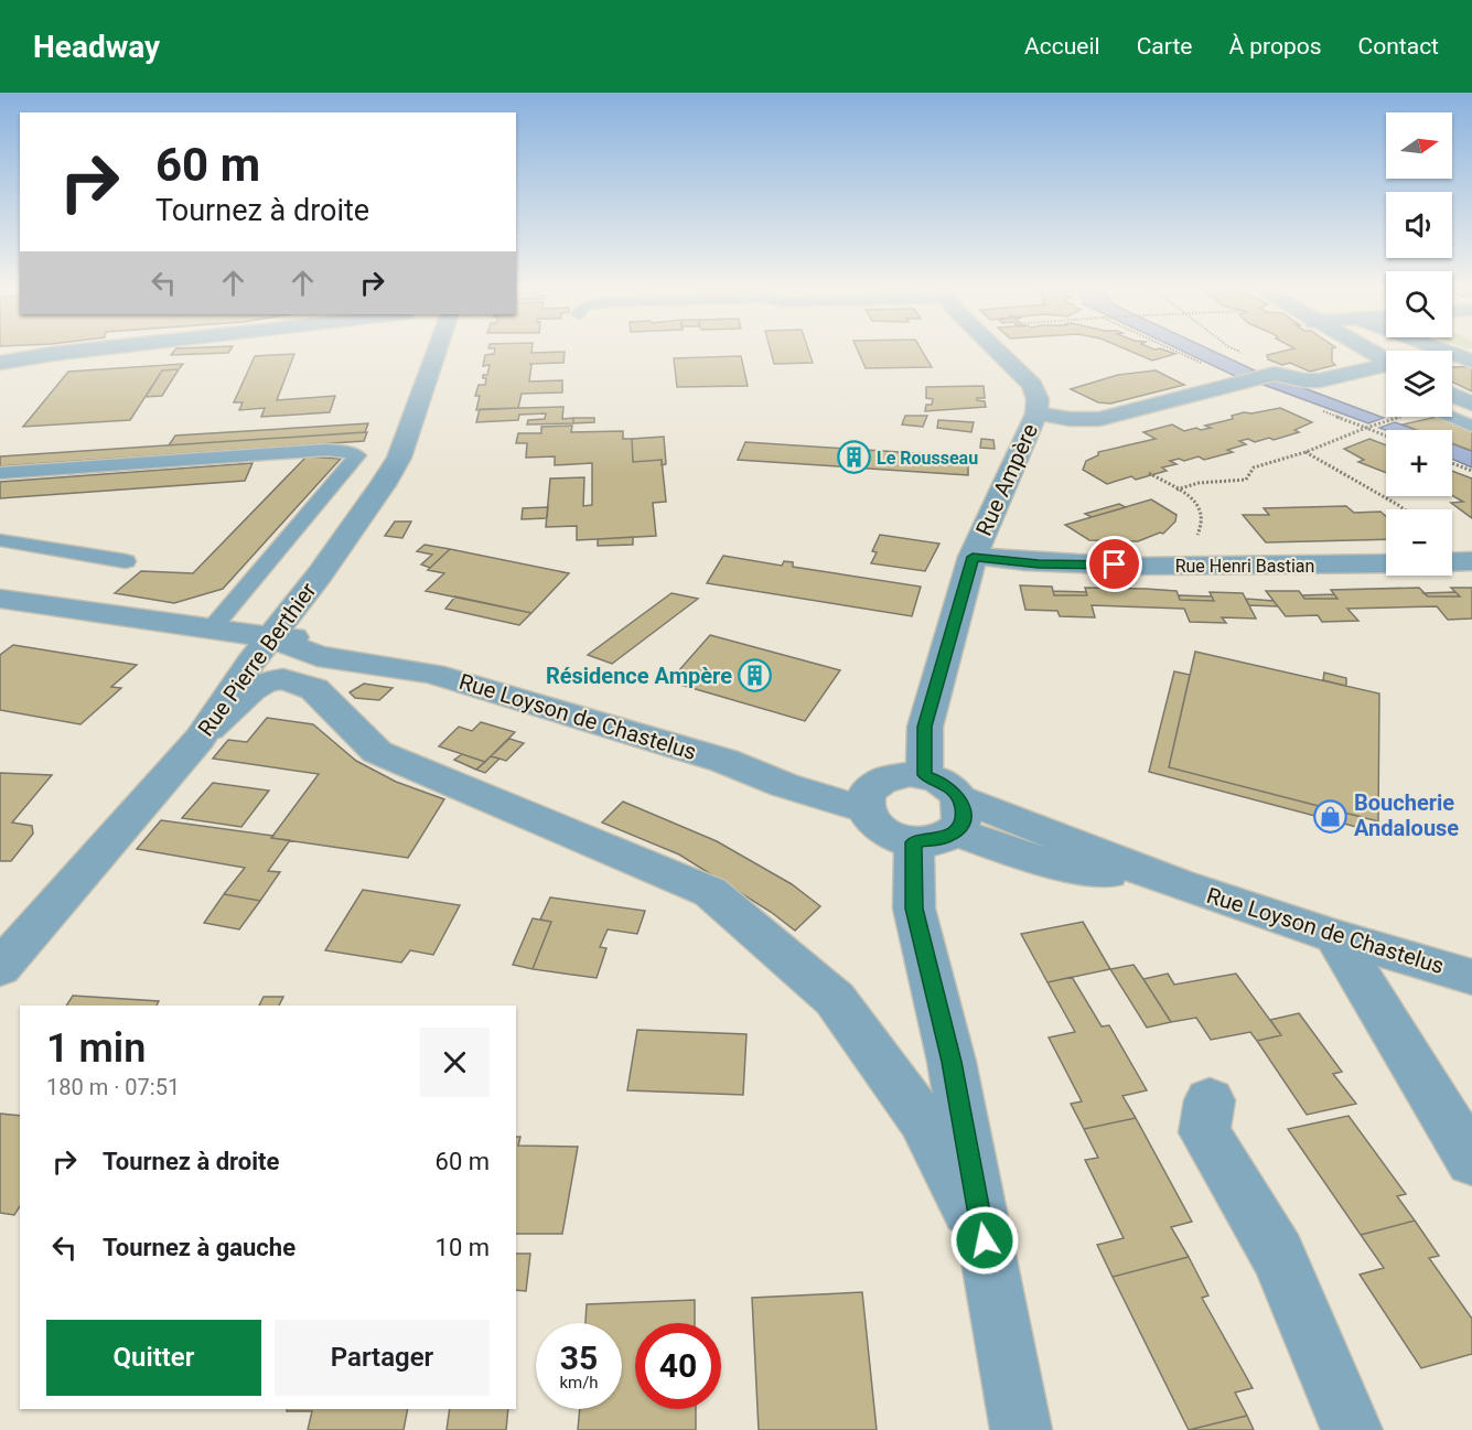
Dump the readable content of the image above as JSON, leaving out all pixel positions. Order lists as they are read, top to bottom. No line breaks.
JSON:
{"streets":{"street":["Rue Ampère","Rue Henri Bastian","Rue Pierre Berthier","Rue Loyson de Chastelus"]},"crossings":[["Rue Ampère","Rue Henri Bastian"],["Rue Ampère","Rue Loyson de Chastelus"],["Rue Pierre Berthier","Rue Loyson de Chastelus"]],"places":{"building":["Le Rousseau","Résidence Ampère"],"shop":["Boucherie Andalouse"]},"north":"right","page":{"header":"Headway","nav":["Accueil","Carte","À propos","Contact"],"map_buttons":["+","−"],"turn":["60 m","Tournez à droite"],"heading":["1 min","180 m · 07:51"],"list":[{"name":"Tournez à droite","value":"60 m"},{"name":"Tournez à gauche","value":"10 m"}],"buttons":["Quitter","Partager"],"speed":"35 km/h","limit":"40"}}
